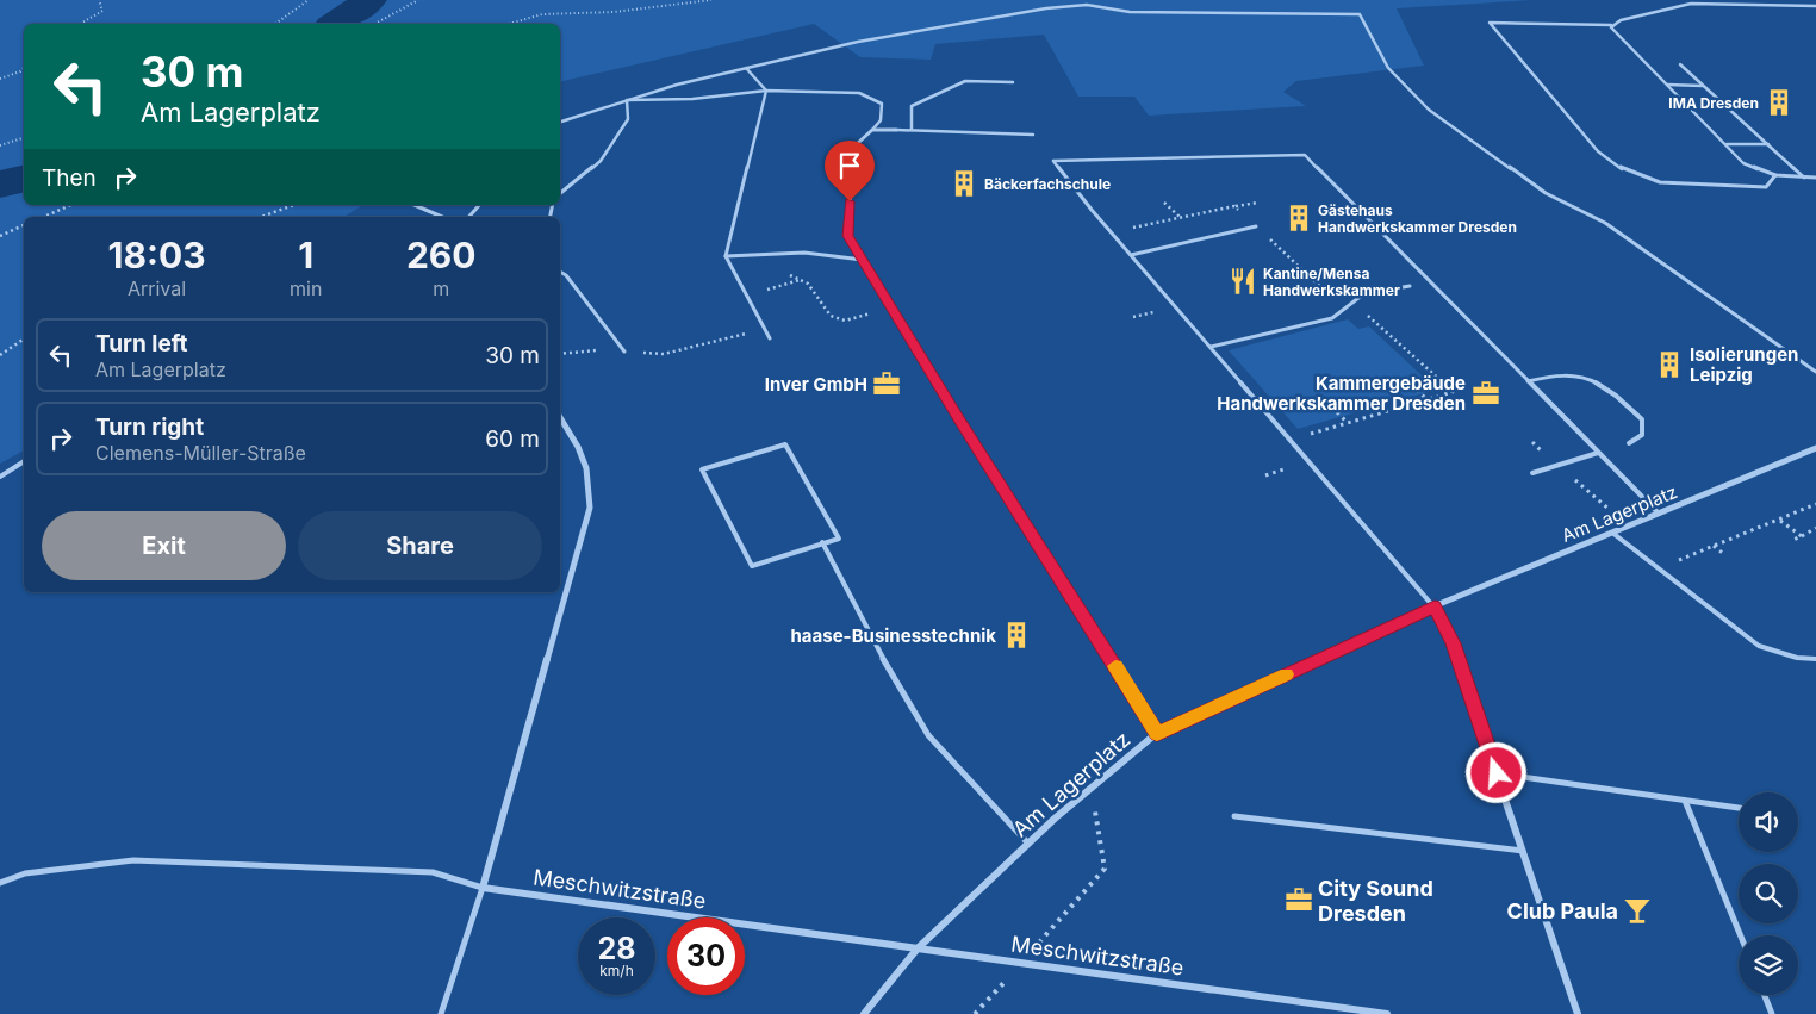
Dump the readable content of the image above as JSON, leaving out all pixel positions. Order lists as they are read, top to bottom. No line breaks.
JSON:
{"streets":{"street":["Am Lagerplatz","Meschwitzstraße"]},"crossings":[["Am Lagerplatz","Meschwitzstraße"]],"places":{"building":["IMA Dresden","Bäckerfachschule","Gästehaus Handwerkskammer Dresden","Isolierungen Leipzig","haase-Businesstechnik"],"restaurant":["Kantine/Mensa Handwerkskammer"],"office":["Inver GmbH","Kammergebäude Handwerkskammer Dresden","City Sound Dresden"],"bar":["Club Paula"]},"page":{"turn":["30 m","Am Lagerplatz"],"then":"Then","eta":["18:03","Arrival","1","min","260","m"],"list":[{"name":"Turn left","note":"Am Lagerplatz","value":"30 m"},{"name":"Turn right","note":"Clemens-Müller-Straße","value":"60 m"}],"buttons":["Exit","Share"],"speed":"28 km/h","limit":"30"}}
